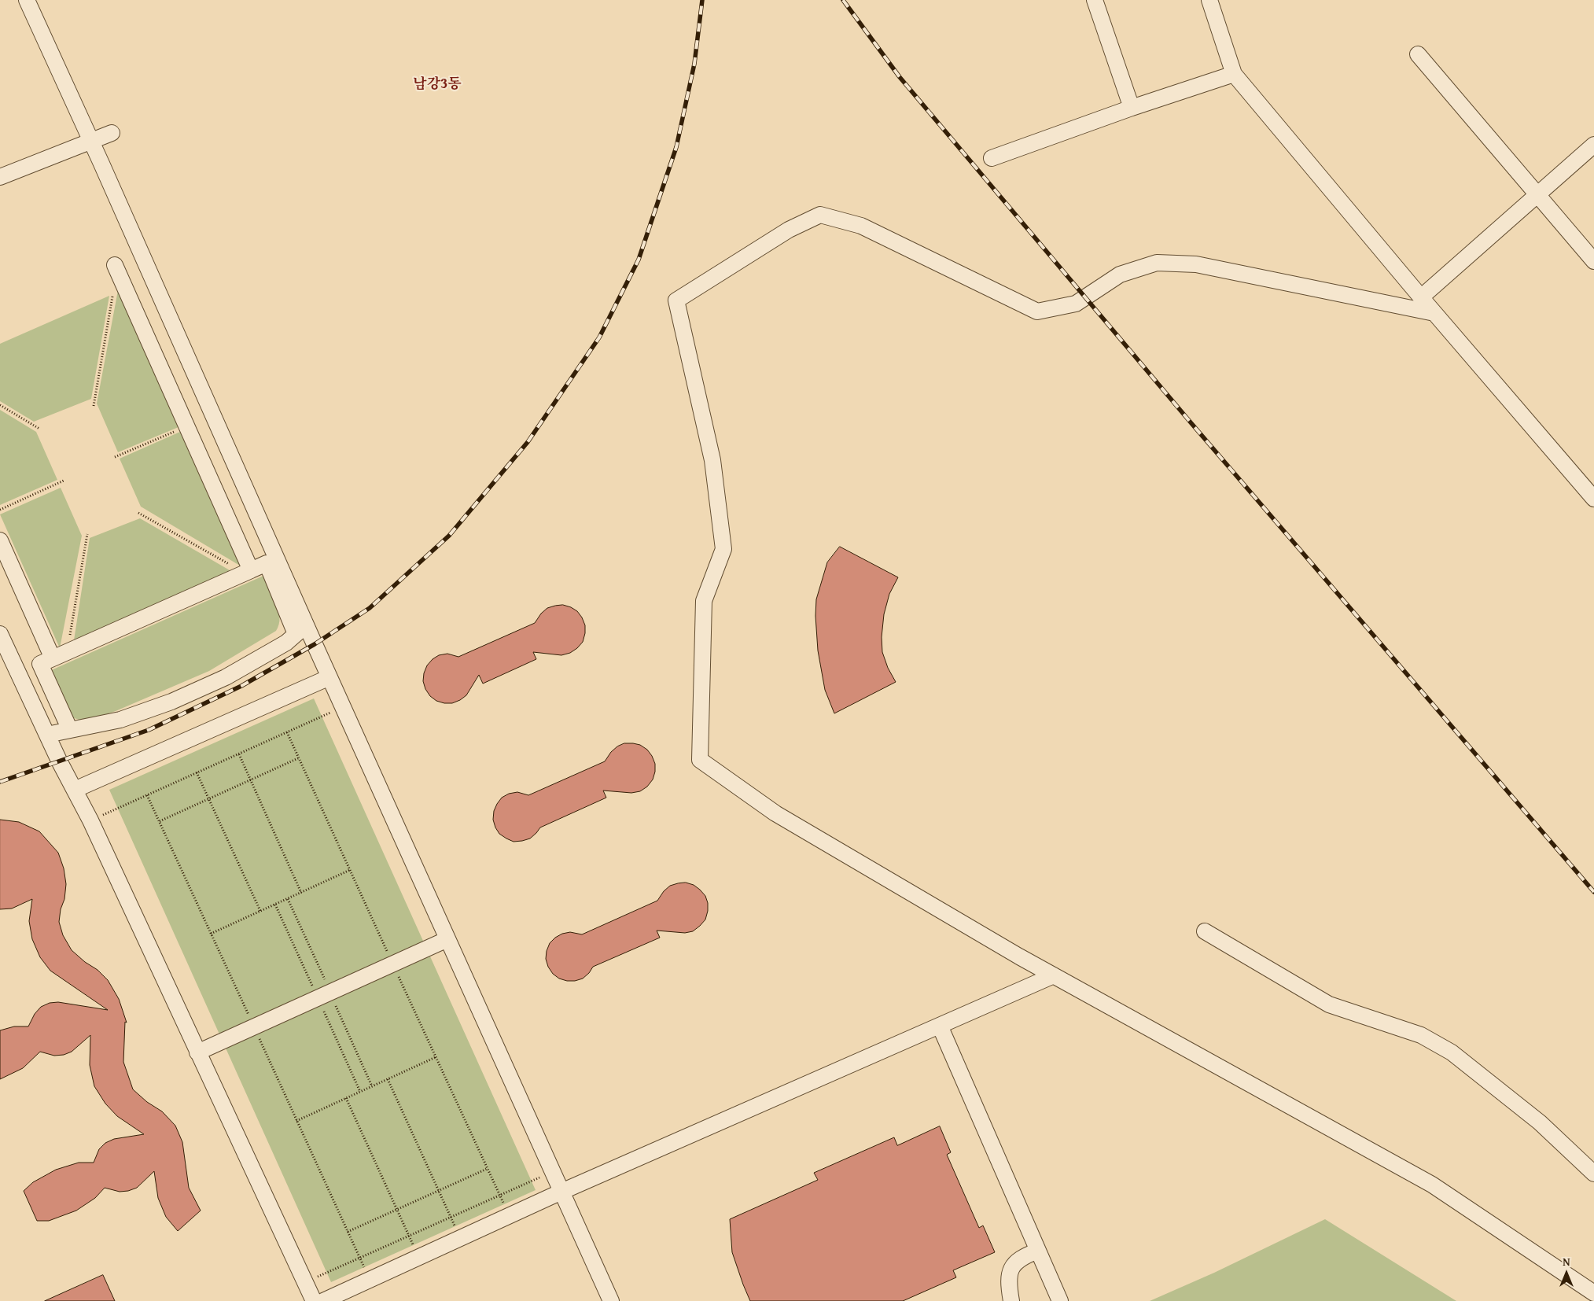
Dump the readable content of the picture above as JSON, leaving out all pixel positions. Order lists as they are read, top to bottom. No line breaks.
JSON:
{"districts":["남강3동"],"north":"top"}
